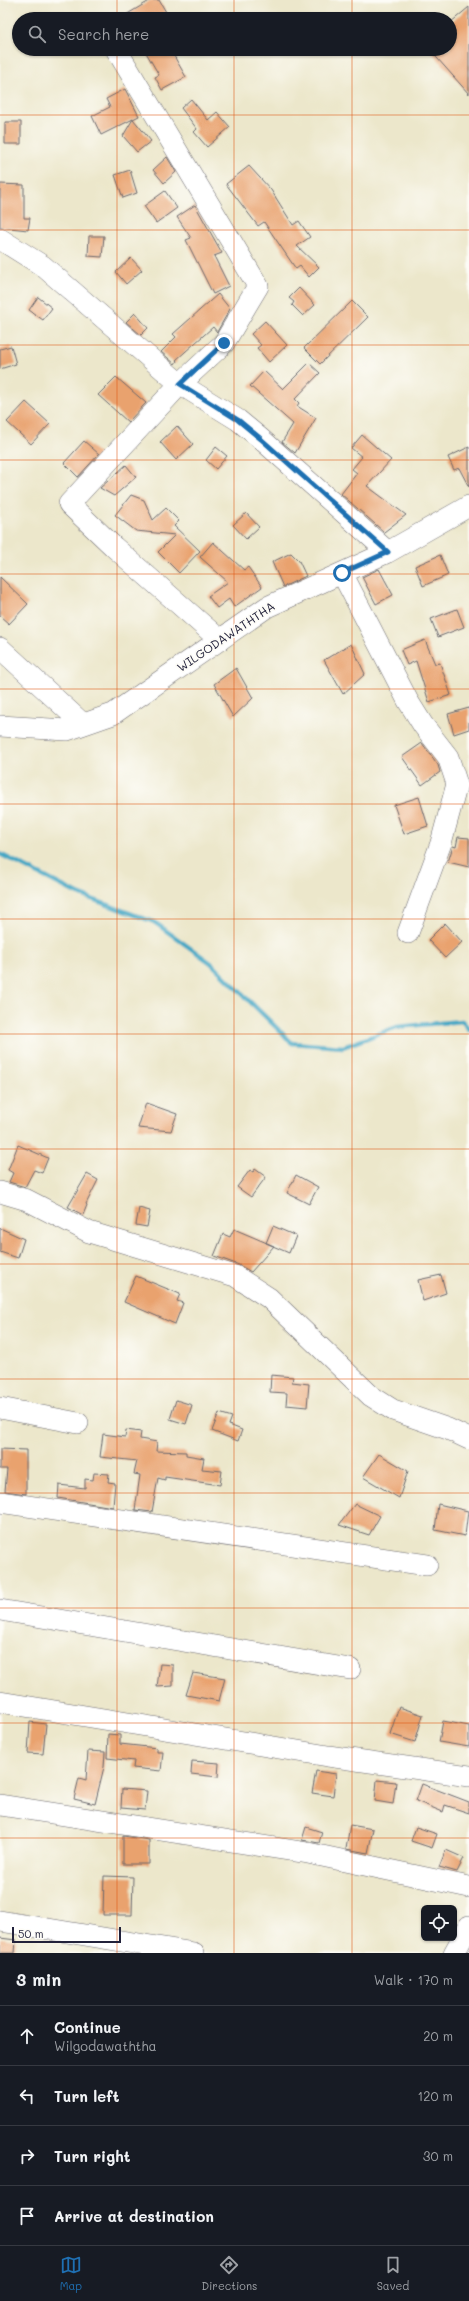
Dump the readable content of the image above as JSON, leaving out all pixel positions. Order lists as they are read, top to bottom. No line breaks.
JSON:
{"streets":{"street":["WILGODAWATHTHA"]},"scale_bar":"50 m","page":{"search":"Search here","scale":"50 m","heading":["3 min","Walk · 170 m"],"list":[["Continue","Wilgodawaththa","20 m"],["Turn left","120 m"],["Turn right","30 m"],"Arrive at destination"],"nav":["Map","Directions","Saved"]}}
